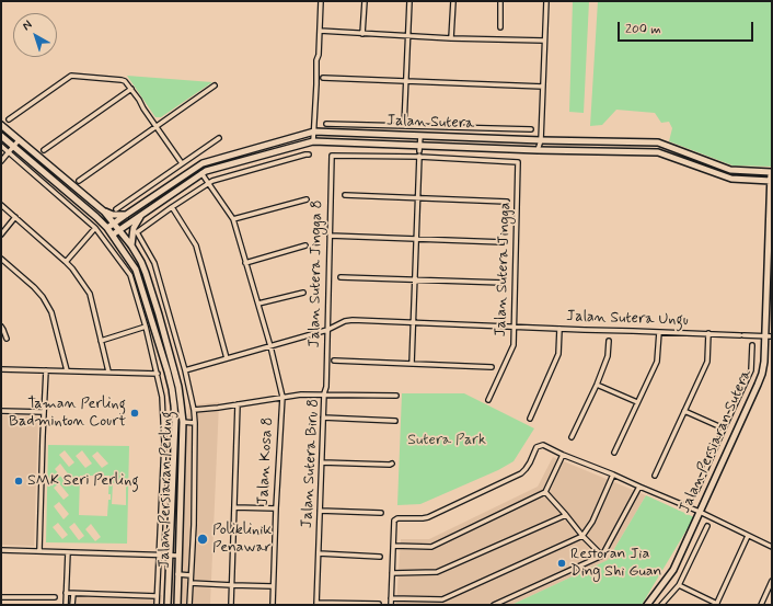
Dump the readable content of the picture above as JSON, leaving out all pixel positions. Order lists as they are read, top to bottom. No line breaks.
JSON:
{"streets":{"street":["Jalan Sutera","Jalan Sutera Jingga","Jalan Sutera Jingga 8","Jalan Sutera Ungu","Jalan Persiaran Sutera","Jalan Kosa 8","Jalan Sutera Biru 8","Jalan Persiaran Perling"]},"crossings":[["Jalan Sutera","Jalan Sutera Jingga"],["Jalan Sutera","Jalan Sutera Jingga 8"],["Jalan Sutera","Jalan Persiaran Sutera"],["Jalan Sutera","Jalan Kosa 8"],["Jalan Sutera","Jalan Persiaran Perling"],["Jalan Sutera Jingga","Jalan Sutera Jingga 8"],["Jalan Sutera Jingga","Jalan Sutera Ungu"],["Jalan Sutera Jingga 8","Jalan Sutera Ungu"],["Jalan Sutera Jingga 8","Jalan Sutera Biru 8"],["Jalan Sutera Ungu","Jalan Persiaran Sutera"],["Jalan Sutera Ungu","Jalan Kosa 8"]],"parks":["Sutera Park"],"places":["Taman Perling Badminton Court","SMK Seri Perling","Poliklinik Penawar","Restoran Jia Ding Shi Guan"],"scale_bar":"200 m","north":"top left"}
